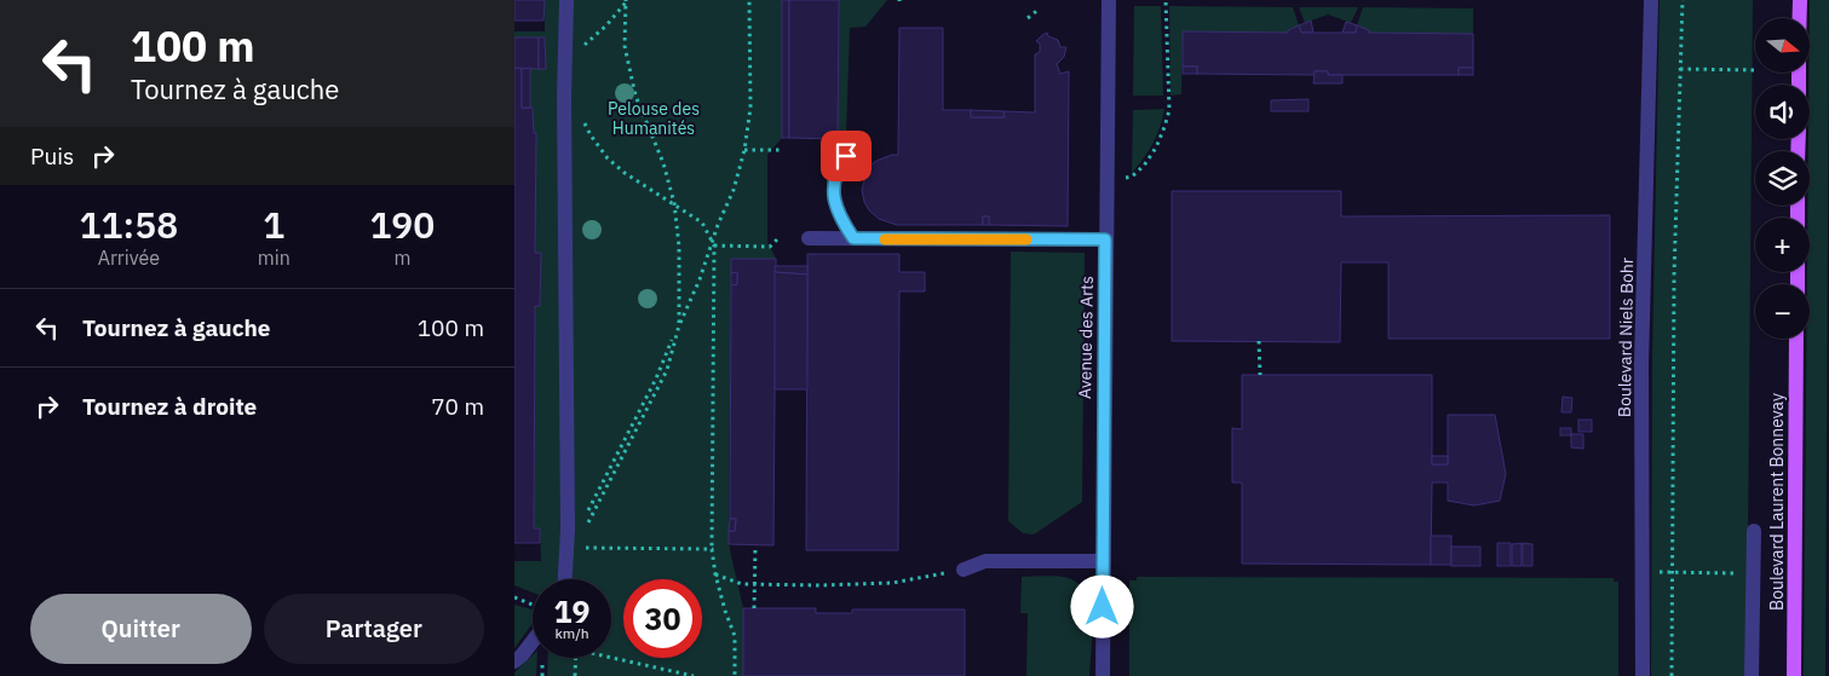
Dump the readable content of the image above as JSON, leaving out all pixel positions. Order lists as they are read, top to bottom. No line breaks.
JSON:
{"streets":{"main road":["Boulevard Laurent Bonnevay"],"street":["Avenue des Arts","Boulevard Niels Bohr"]},"parks":["Pelouse des Humanités"],"north":"right","page":{"turn":["100 m","Tournez à gauche"],"map_buttons":["+","−"],"then":"Puis","eta":["11:58","Arrivée","1","min","190","m"],"list":[{"name":"Tournez à gauche","value":"100 m"},{"name":"Tournez à droite","value":"70 m"}],"speed":"19 km/h","limit":"30","buttons":["Quitter","Partager"]}}
